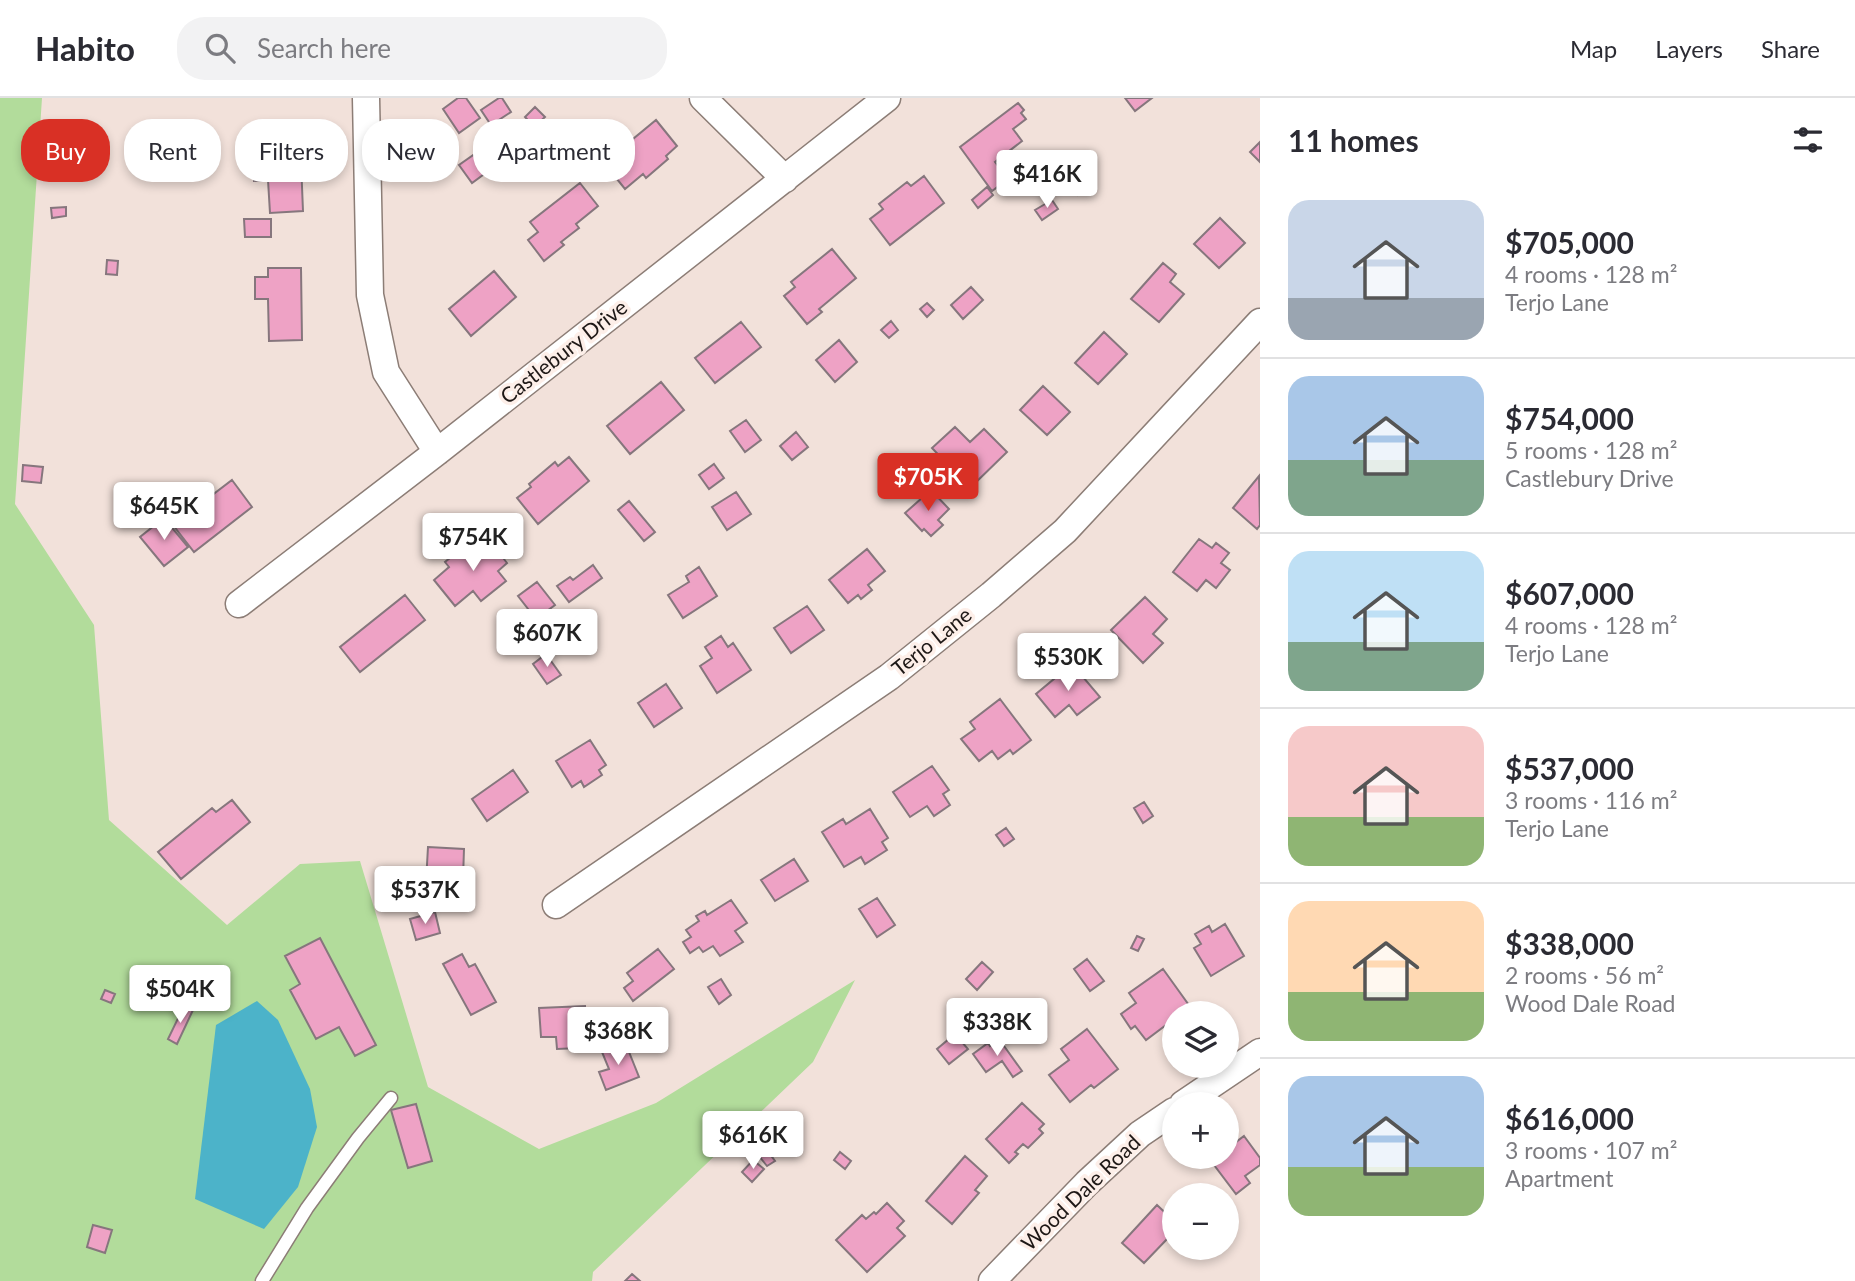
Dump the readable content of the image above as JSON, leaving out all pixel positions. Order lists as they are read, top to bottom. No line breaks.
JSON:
{"streets":{"street":["Castlebury Drive","Terjo Lane","Wood Dale Road"]},"page":{"header":"Habito","search":"Search here","nav":["Map","Layers","Share"],"heading":"11 homes","chip":["Buy","Rent","Filters","New","Apartment"],"price":["$416K","$705K","$645K","$754K","$607K","$530K","$537K","$504K","$338K","$368K","$616K"],"list":[{"name":"$705,000","note":"4 rooms · 128 m² · Terjo Lane"},{"name":"$754,000","note":"5 rooms · 128 m² · Castlebury Drive"},{"name":"$607,000","note":"4 rooms · 128 m² · Terjo Lane"},{"name":"$537,000","note":"3 rooms · 116 m² · Terjo Lane"},{"name":"$338,000","note":"2 rooms · 56 m² · Wood Dale Road"},{"name":"$616,000","note":"3 rooms · 107 m² · Apartment"}],"map_buttons":["+","−"]}}
